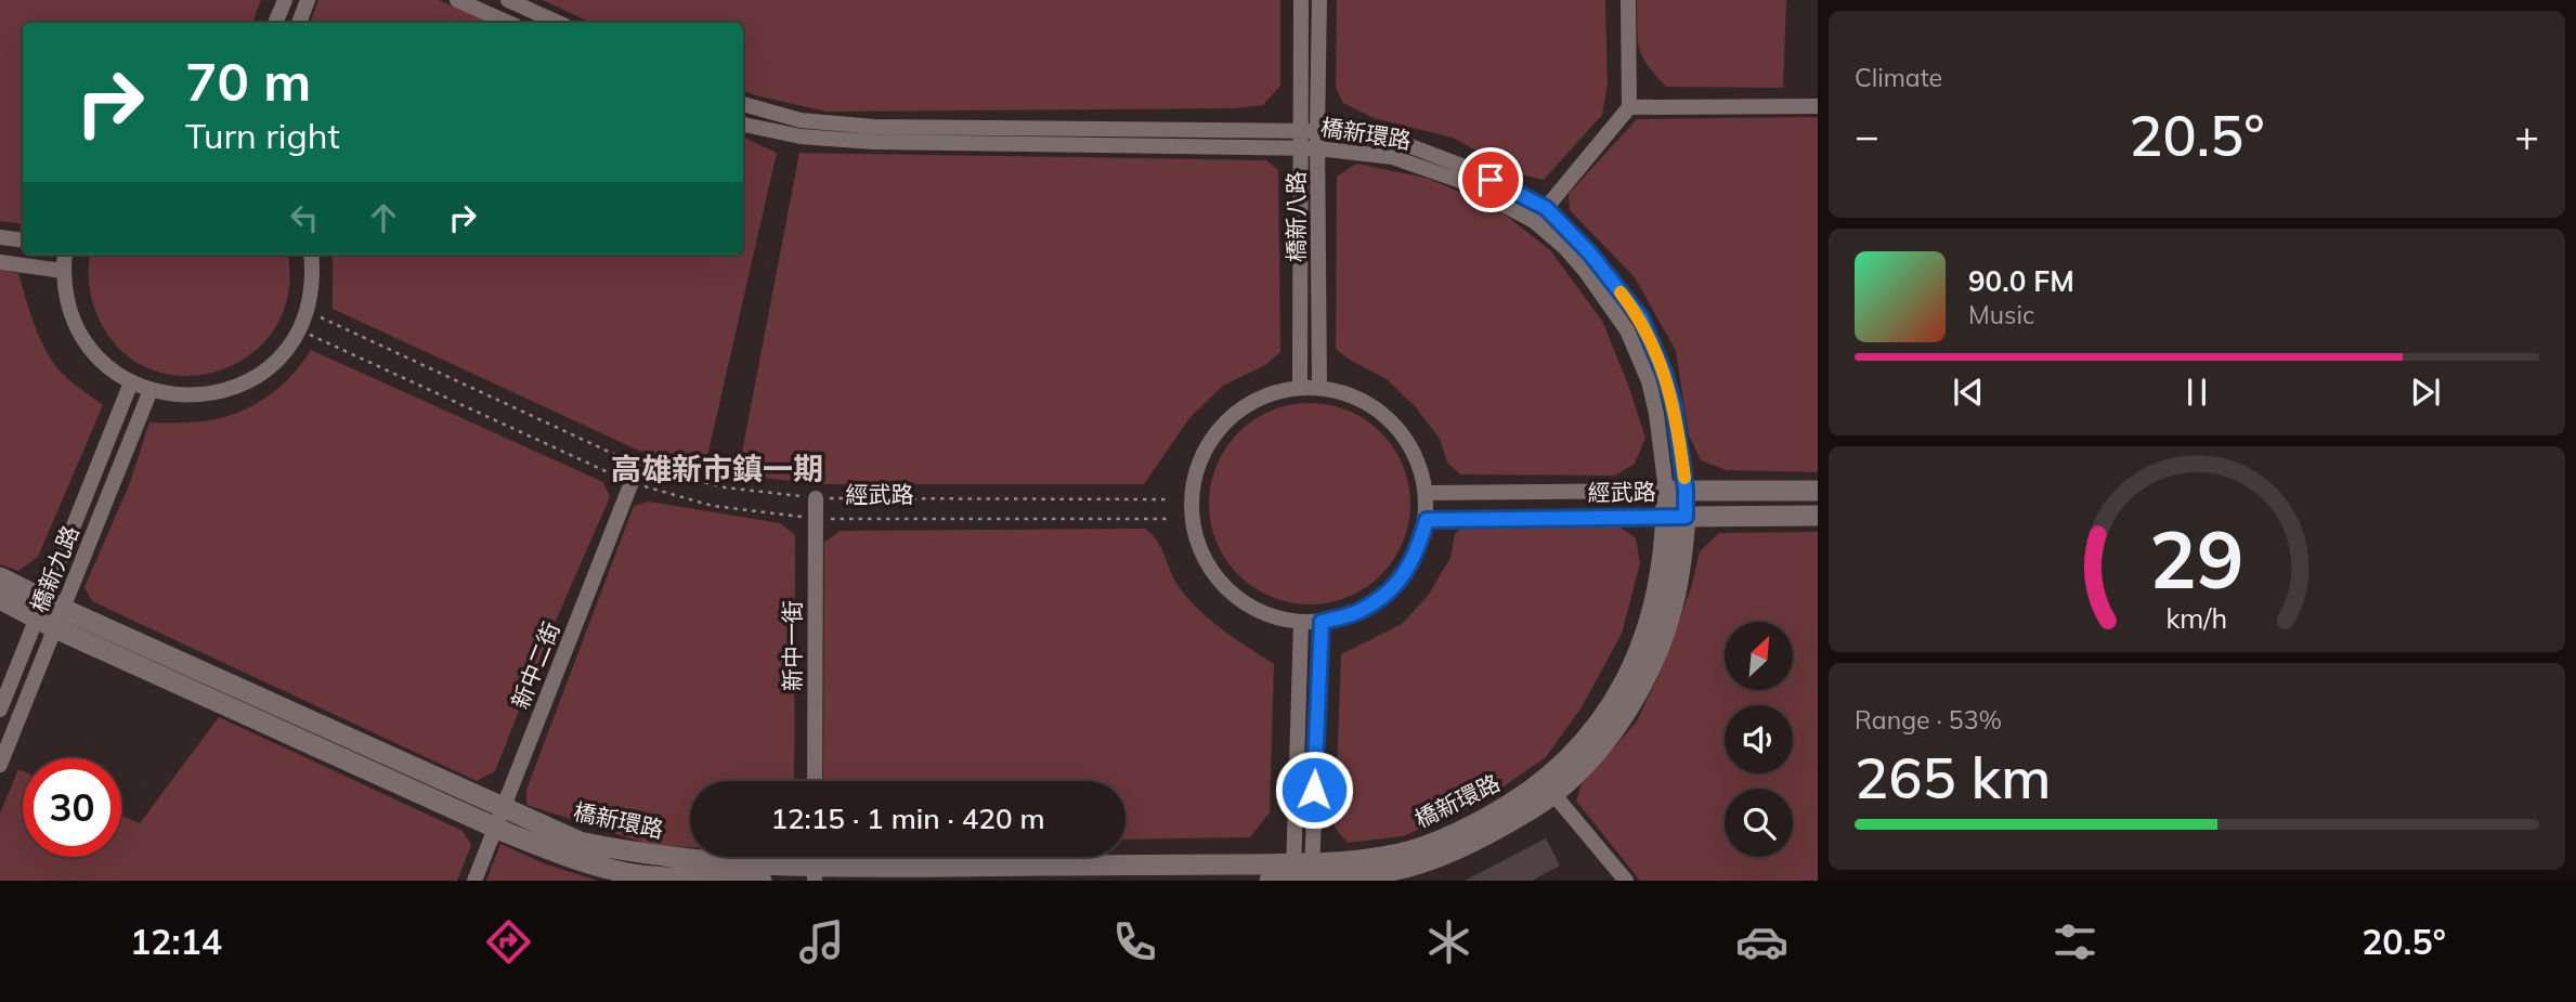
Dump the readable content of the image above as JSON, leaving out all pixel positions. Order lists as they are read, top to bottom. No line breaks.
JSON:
{"streets":{"street":["橋新環路","橋新八路","經武路","橋新九路","新中一街","新中二街"]},"crossings":[["橋新環路","橋新八路"],["橋新環路","經武路"],["橋新環路","橋新九路"],["橋新環路","新中二街"],["橋新八路","經武路"],["經武路","新中一街"],["經武路","新中二街"]],"districts":["高雄新市鎮一期"],"north":"top right","page":{"tile":["Climate",["Range · 53%","265 km"]],"turn":["70 m","Turn right"],"heat":["−","20.5°","+"],"song":["90.0 FM","Music"],"limit":"30","trip":"12:15 · 1 min · 420 m","tabs":["12:14","20.5°"],"gauge":["29","km/h"]}}
